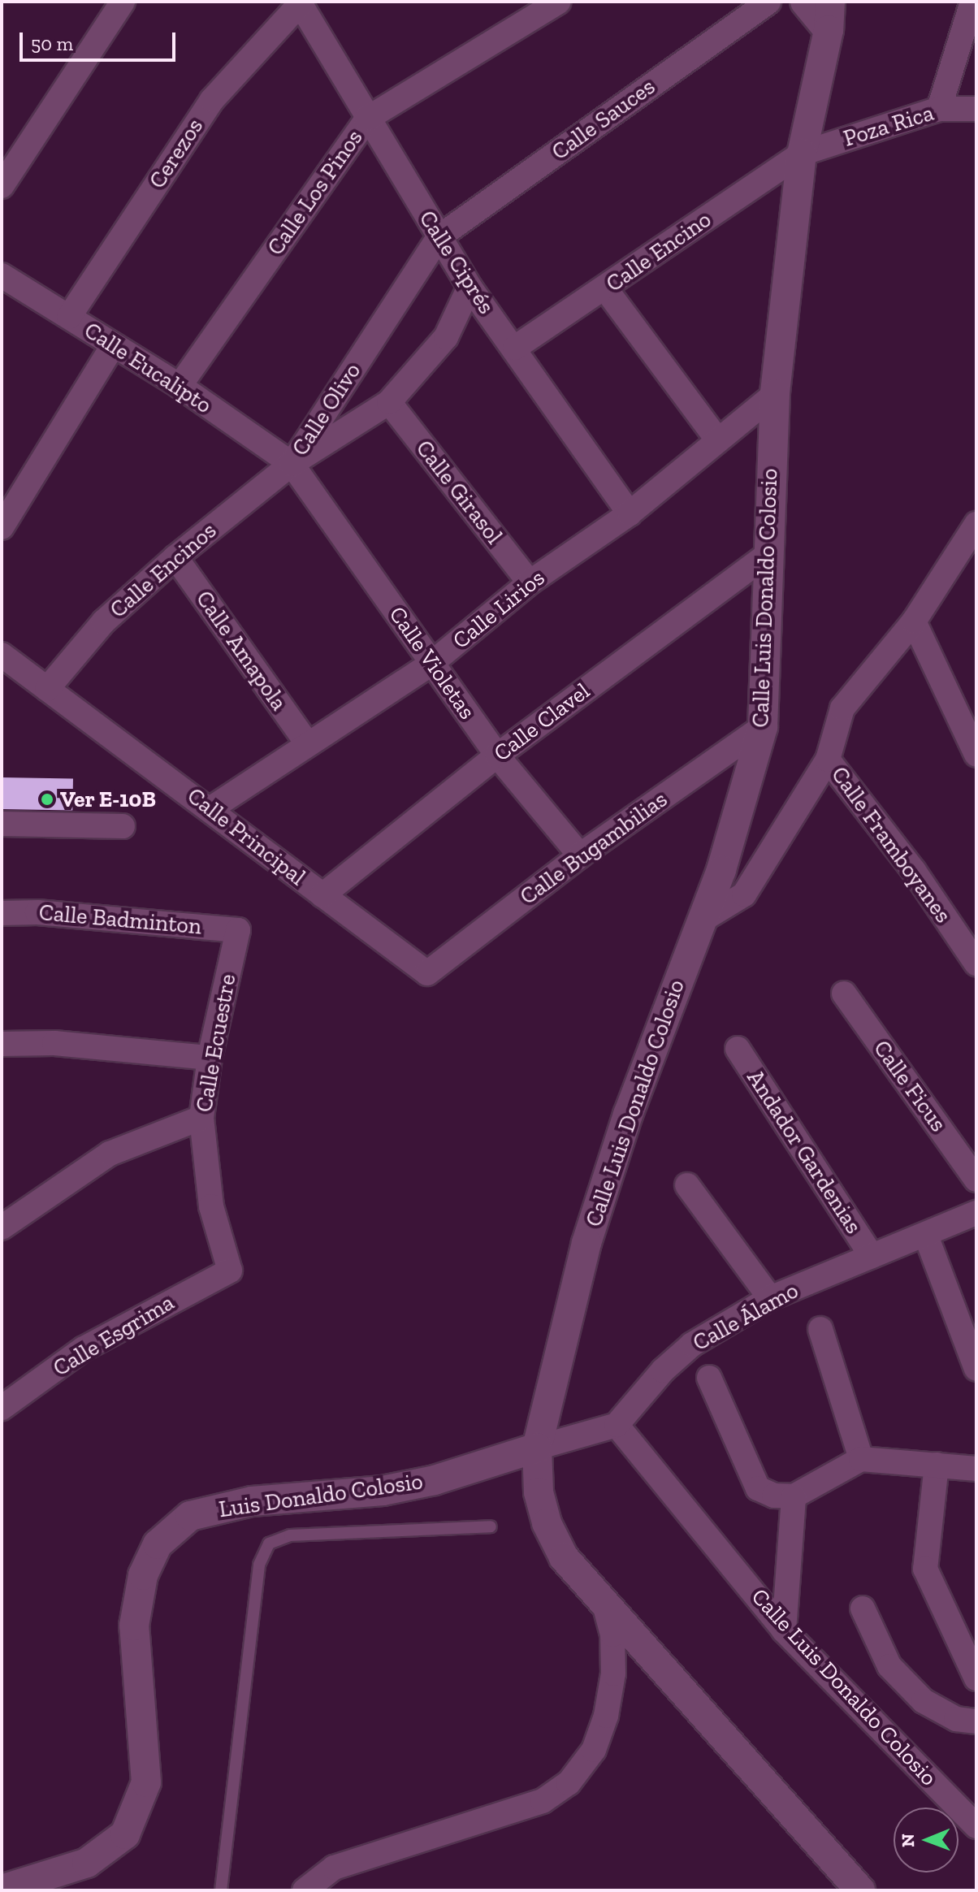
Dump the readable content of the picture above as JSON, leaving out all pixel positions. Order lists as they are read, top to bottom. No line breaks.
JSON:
{"streets":{"street":["Calle Sauces","Poza Rica","Cerezos","Calle Los Pinos","Calle Encino","Calle Ciprés","Calle Eucalipto","Calle Olivo","Calle Girasol","Calle Encinos","Calle Luis Donaldo Colosio","Calle Lirios","Calle Amapola","Calle Violetas","Calle Clavel","Calle Principal","Calle Framboyanes","Calle Bugambilias","Calle Badminton","Calle Ecuestre","Calle Ficus","Andador Gardenias","Calle Álamo","Calle Esgrima","Luis Donaldo Colosio"]},"crossings":[["Calle Sauces","Calle Ciprés"],["Calle Sauces","Calle Olivo"],["Poza Rica","Calle Encino"],["Poza Rica","Calle Luis Donaldo Colosio"],["Cerezos","Calle Ciprés"],["Cerezos","Calle Eucalipto"],["Calle Los Pinos","Calle Ciprés"],["Calle Los Pinos","Calle Eucalipto"],["Calle Encino","Calle Ciprés"],["Calle Encino","Calle Luis Donaldo Colosio"],["Calle Ciprés","Calle Olivo"],["Calle Ciprés","Calle Lirios"],["Calle Eucalipto","Calle Olivo"],["Calle Eucalipto","Calle Encinos"],["Calle Eucalipto","Calle Violetas"],["Calle Olivo","Calle Girasol"],["Calle Olivo","Calle Encinos"],["Calle Olivo","Calle Violetas"],["Calle Girasol","Calle Lirios"],["Calle Encinos","Calle Amapola"],["Calle Encinos","Calle Violetas"],["Calle Encinos","Calle Principal"],["Calle Luis Donaldo Colosio","Calle Lirios"],["Calle Luis Donaldo Colosio","Calle Clavel"],["Calle Luis Donaldo Colosio","Calle Bugambilias"],["Calle Luis Donaldo Colosio","Calle Álamo"],["Calle Luis Donaldo Colosio","Luis Donaldo Colosio"],["Calle Lirios","Calle Amapola"],["Calle Lirios","Calle Violetas"],["Calle Lirios","Calle Principal"],["Calle Violetas","Calle Clavel"],["Calle Violetas","Calle Bugambilias"],["Calle Clavel","Calle Principal"],["Calle Principal","Calle Bugambilias"],["Calle Badminton","Calle Ecuestre"],["Calle Ecuestre","Calle Esgrima"],["Andador Gardenias","Calle Álamo"]],"places":["Ver E-10B"],"scale_bar":"50 m","north":"left"}
